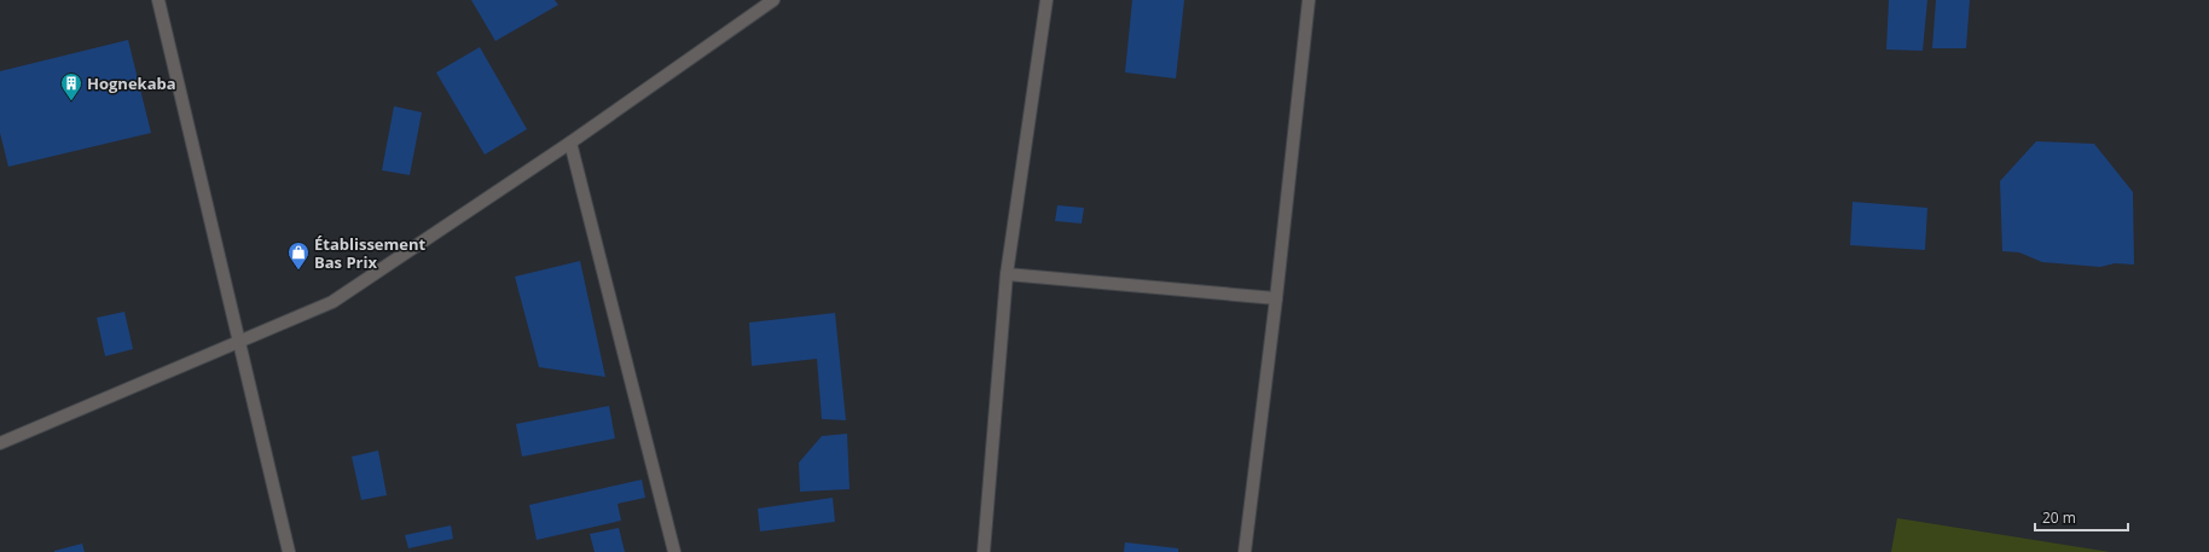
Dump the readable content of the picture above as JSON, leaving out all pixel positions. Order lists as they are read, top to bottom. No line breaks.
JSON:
{"places":{"building":["Hognekaba"],"shop":["Établissement Bas Prix"]},"scale_bar":"20 m"}
